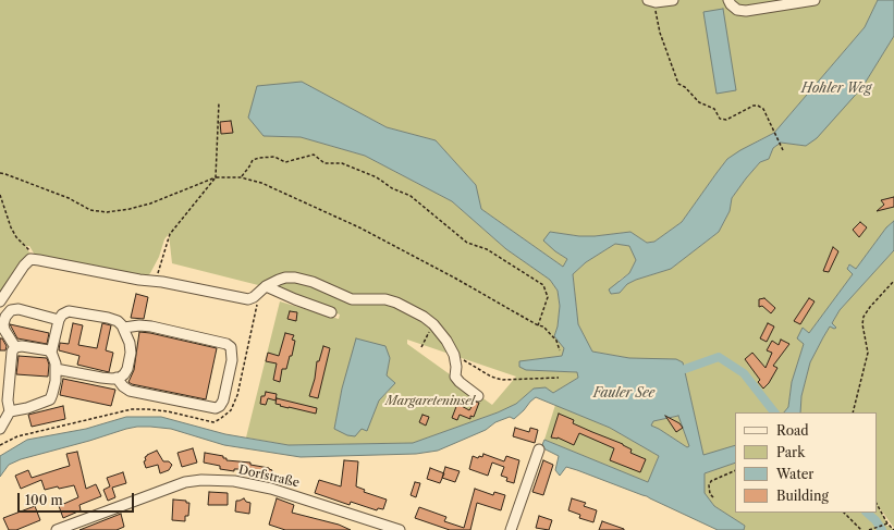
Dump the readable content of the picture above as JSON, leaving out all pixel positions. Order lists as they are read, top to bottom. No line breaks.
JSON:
{"streets":{"street":["Dorfstraße"]},"water":["Hohler Weg","Fauler See"],"parks":["Margareteninsel"],"legend":["Road","Park","Water","Building"],"scale_bar":"100 m"}
